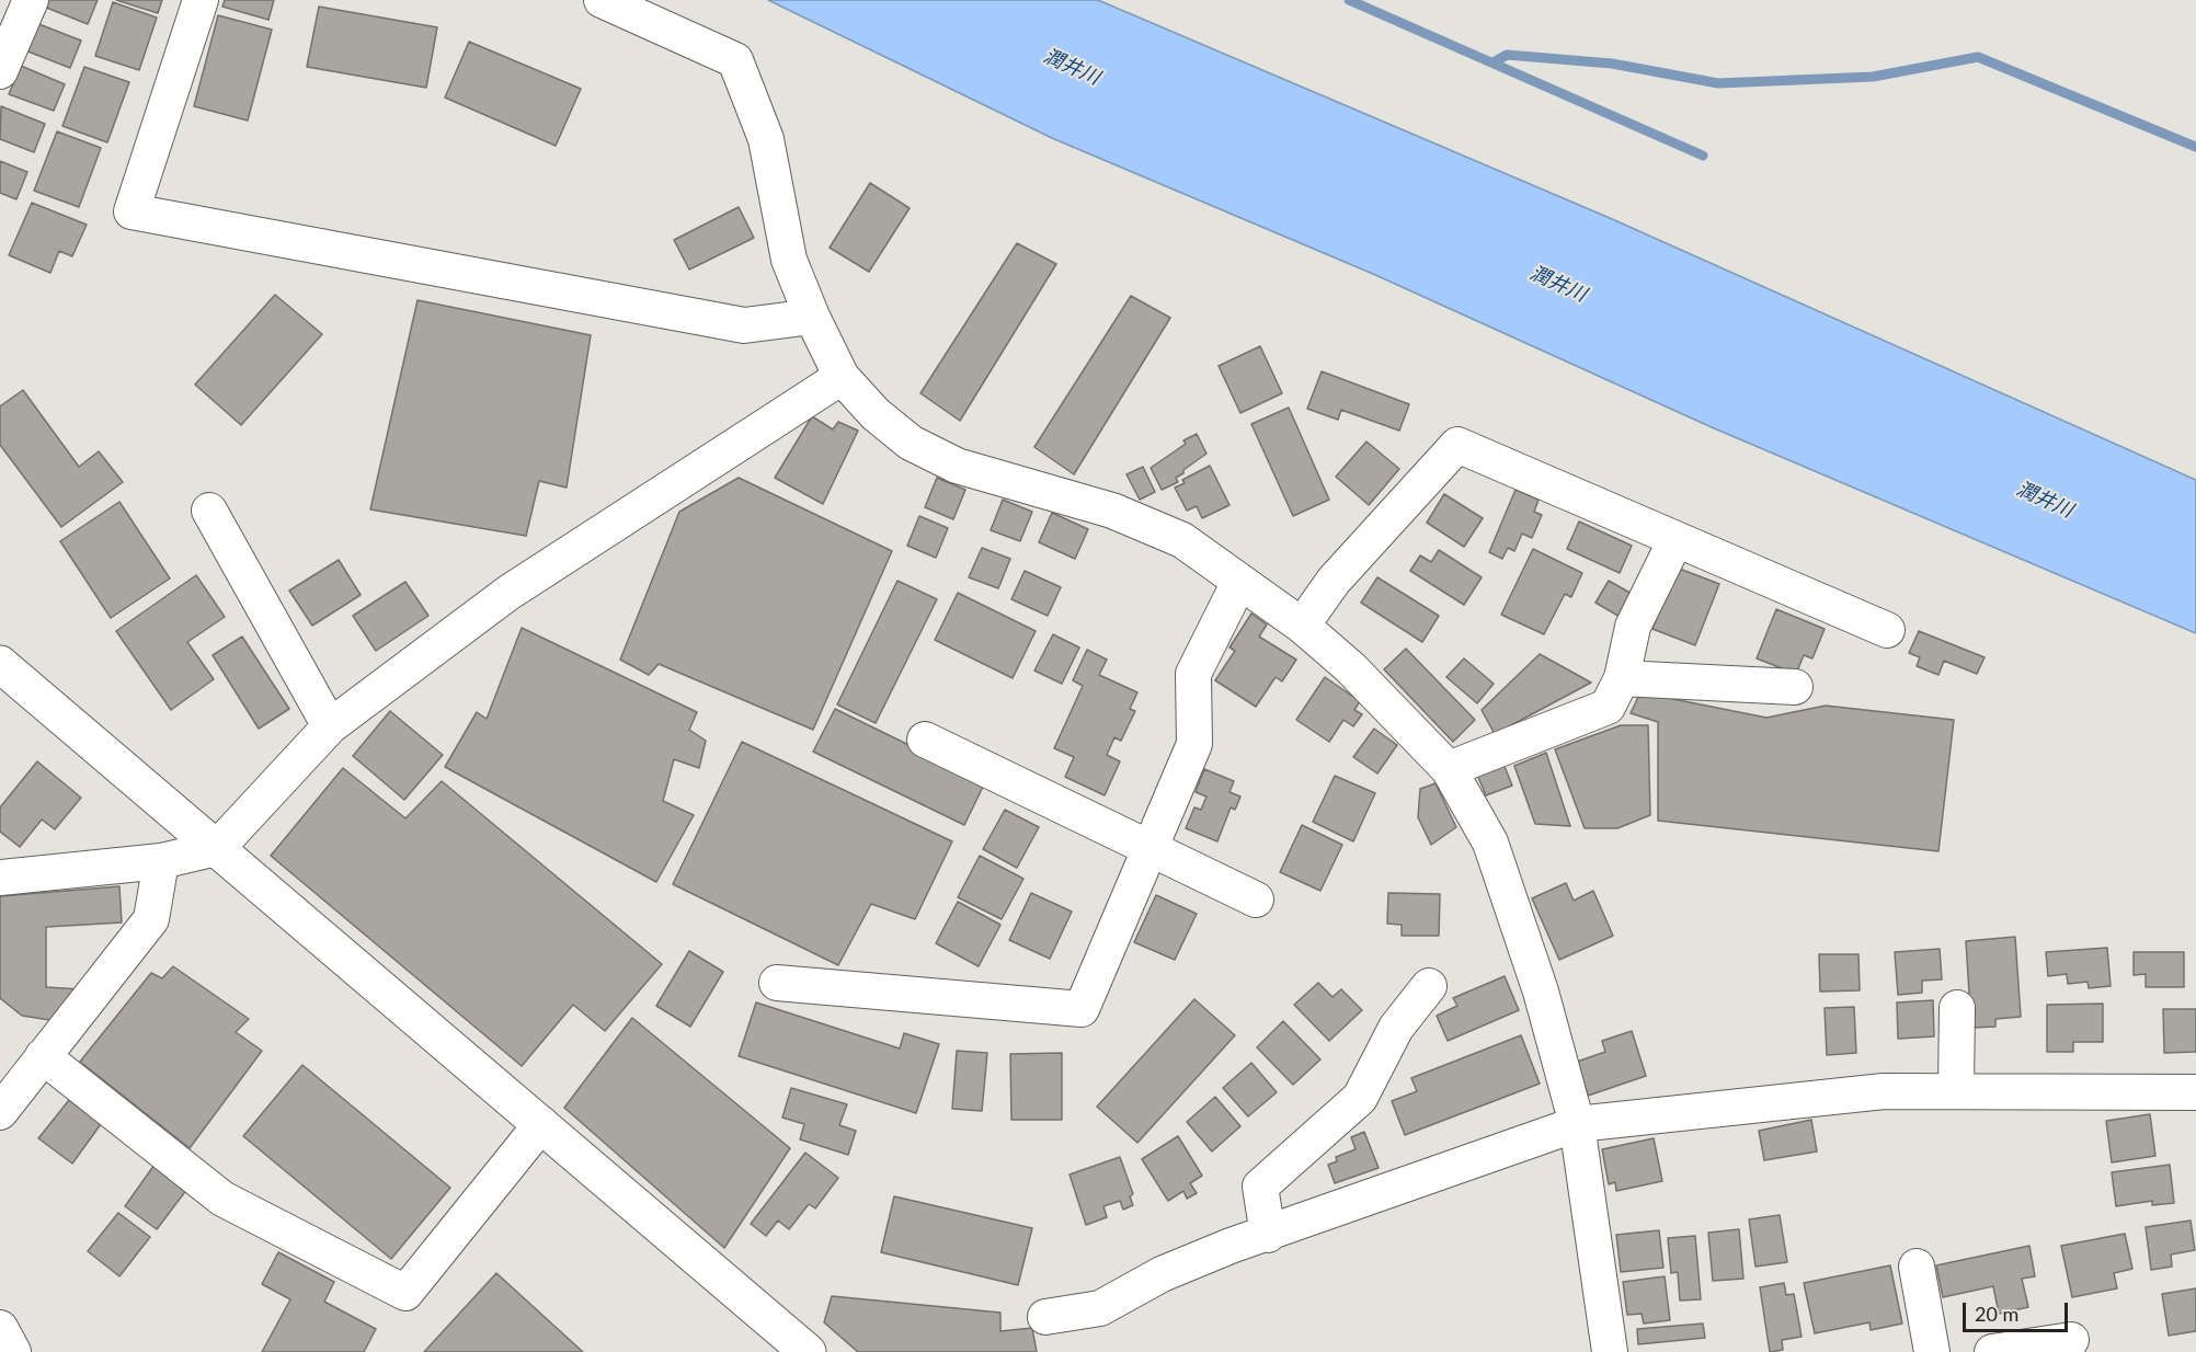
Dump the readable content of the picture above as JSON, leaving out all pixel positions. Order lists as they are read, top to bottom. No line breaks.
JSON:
{"water":["潤井川"],"scale_bar":"20 m"}
